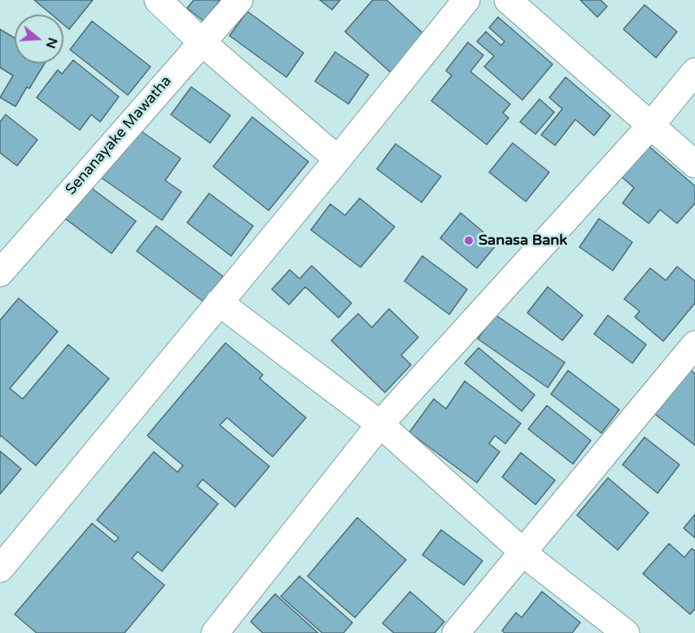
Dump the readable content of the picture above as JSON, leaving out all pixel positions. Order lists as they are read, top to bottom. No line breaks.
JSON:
{"streets":{"street":["Senanayake Mawatha"]},"places":["Sanasa Bank"],"north":"right"}
